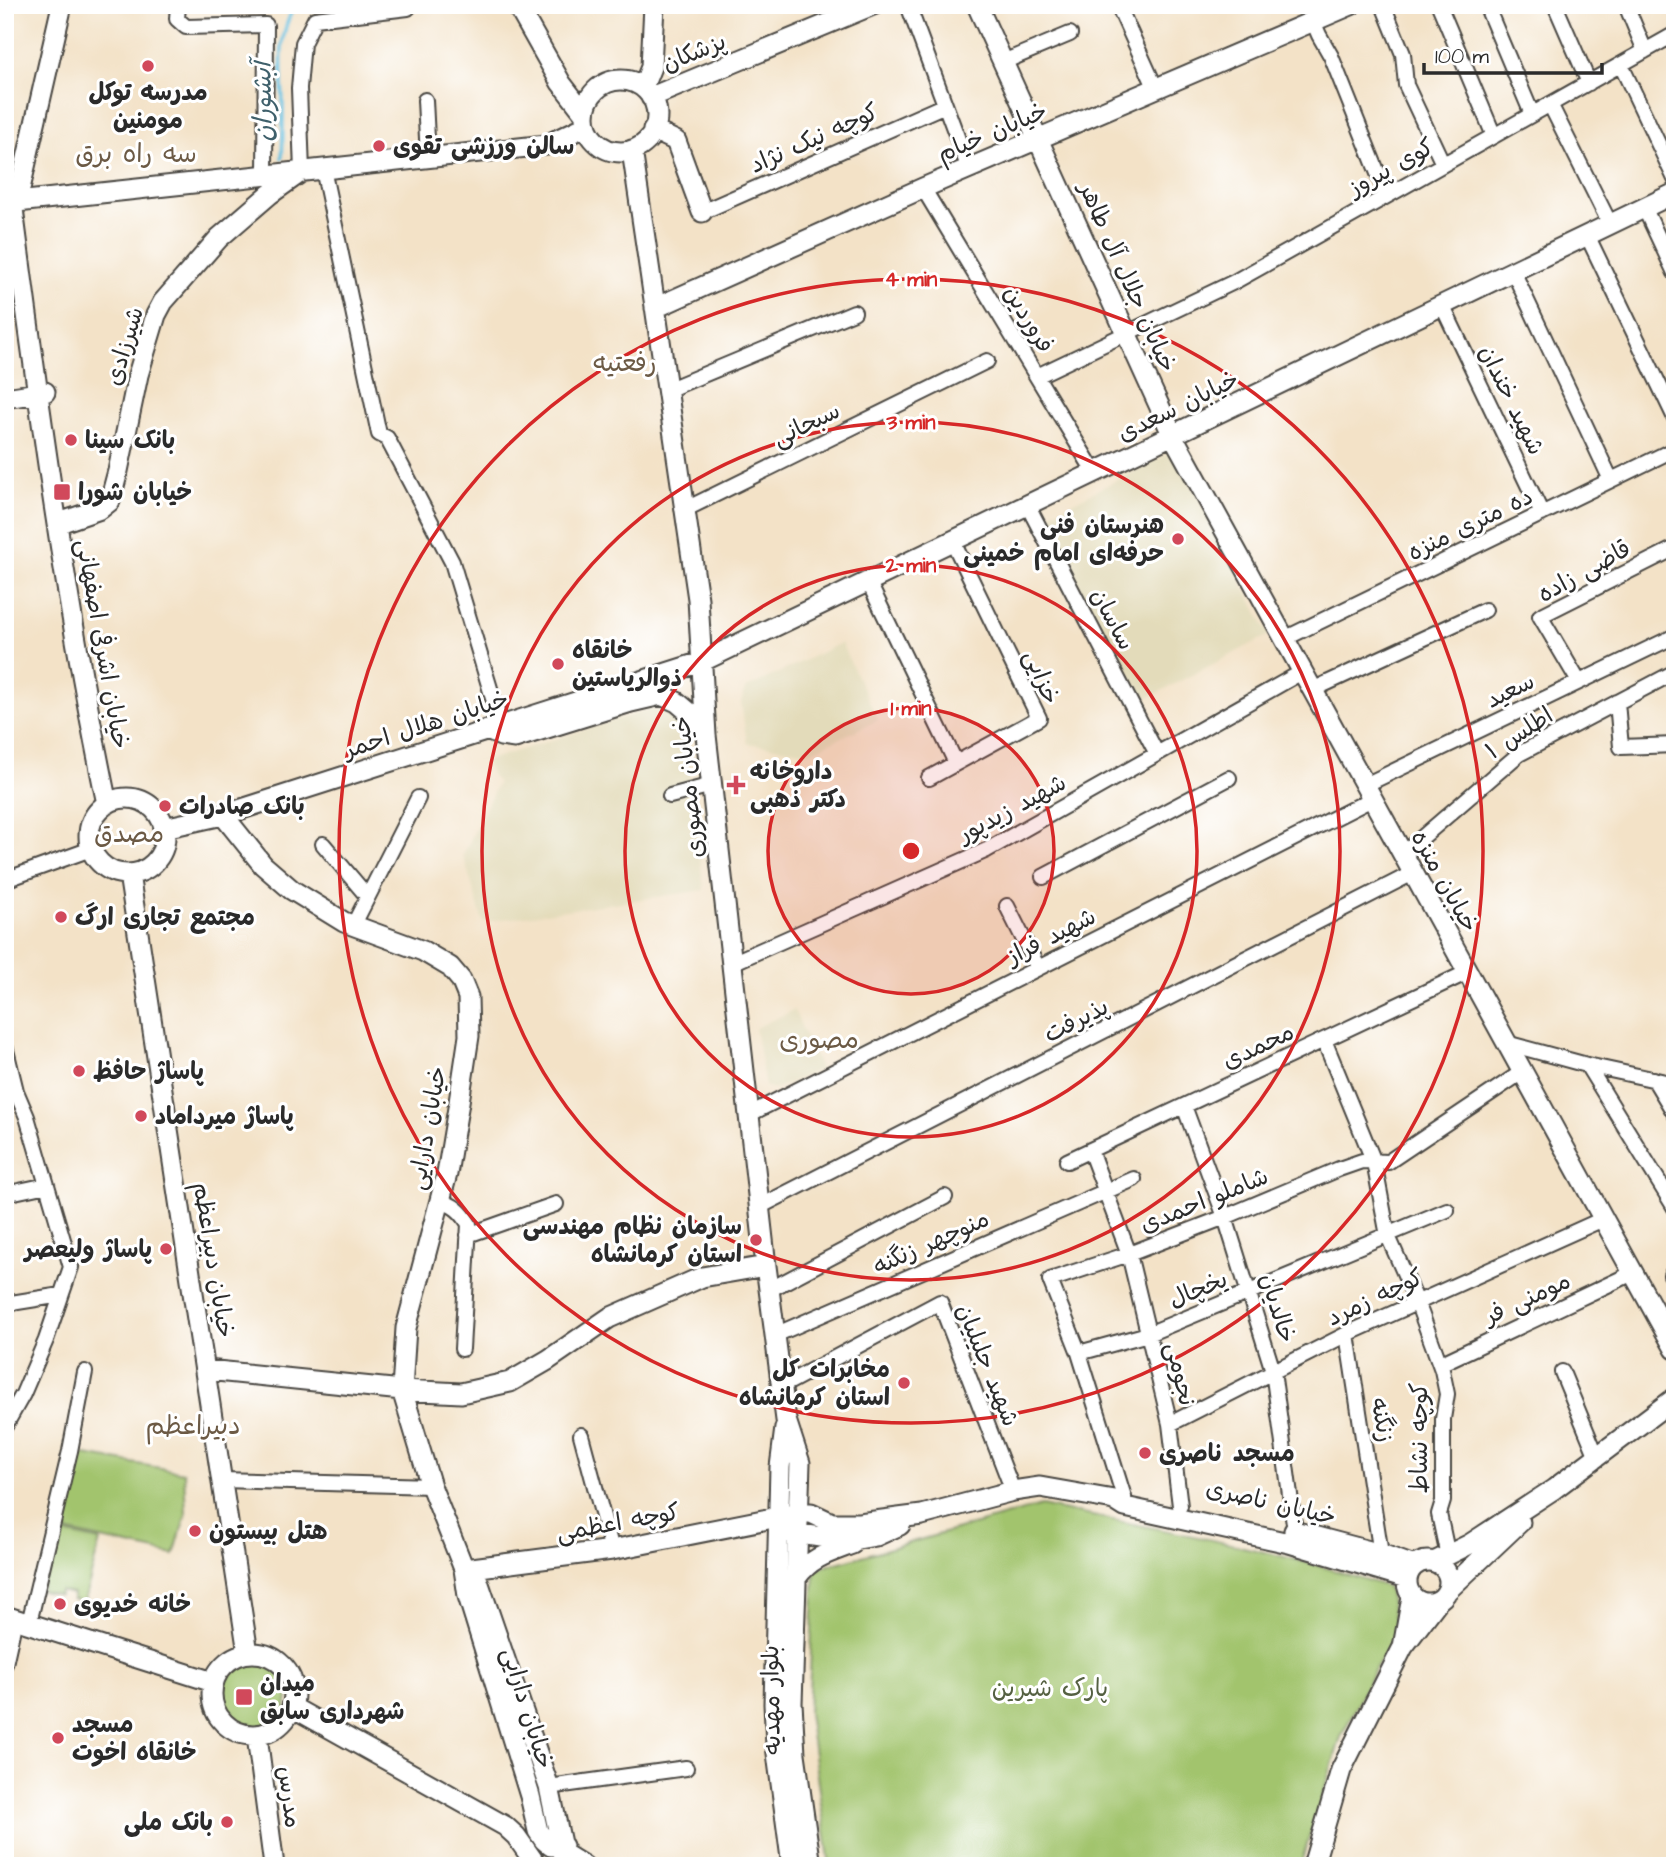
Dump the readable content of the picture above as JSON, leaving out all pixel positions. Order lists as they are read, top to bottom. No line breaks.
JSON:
{"streets":{"main road":["پزشکان","خیابان خیام","خیابان جلال آل طاهر","شیرزادی","خیابان سعدی","خیابان اشرفی اصفهانی","خیابان هلال احمر","خیابان مصوری","خیابان منزه","خیابان دارایی","خیابان دبیراعظم","خیابان ناصری","کوچه اعظمی","بلوار مهدیه","مدرس"],"street":["کوچه نیک نژاد","کوی پیروز","فروردین","شهید خندان","سبحانی","ده متری منزه","قاضی زاده","ساسان","خزایی","سعید","اطلس ۱","شهید زیدپور","شهید فراز","پذیرفت","محمدی","شاملو احمدی","منوچهر زنگنه","یخچال","کوچه زمرد","مومنی فر","خالدیان","شهید جلیلیان","نجومی","زنگنه","کوچه نشاط"]},"crossings":[["پزشکان","خیابان مصوری"],["خیابان خیام","خیابان جلال آل طاهر"],["خیابان خیام","فروردین"],["خیابان خیام","خیابان مصوری"],["کوی پیروز","خیابان جلال آل طاهر"],["کوی پیروز","فروردین"],["خیابان جلال آل طاهر","خیابان سعدی"],["خیابان جلال آل طاهر","خیابان منزه"],["فروردین","خیابان سعدی"],["شیرزادی","خیابان اشرفی اصفهانی"],["شهید خندان","خیابان سعدی"],["شهید خندان","ده متری منزه"],["خیابان سعدی","ساسان"],["خیابان سعدی","خزایی"],["خیابان سعدی","خیابان هلال احمر"],["خیابان سعدی","خیابان مصوری"],["خیابان سعدی","خیابان منزه"],["سبحانی","خیابان مصوری"],["ده متری منزه","خیابان منزه"],["قاضی زاده","سعید"],["ساسان","شهید زیدپور"],["خیابان اشرفی اصفهانی","خیابان هلال احمر"],["خیابان اشرفی اصفهانی","خیابان دبیراعظم"],["سعید","خیابان منزه"],["سعید","شهید فراز"],["خیابان هلال احمر","خیابان مصوری"],["خیابان هلال احمر","خیابان دارایی"],["خیابان هلال احمر","خیابان دبیراعظم"],["اطلس ۱","خیابان منزه"],["خیابان مصوری","شهید زیدپور"],["خیابان مصوری","شهید فراز"],["خیابان مصوری","پذیرفت"],["خیابان مصوری","منوچهر زنگنه"],["خیابان مصوری","شهید جلیلیان"],["خیابان مصوری","خیابان ناصری"],["خیابان مصوری","کوچه اعظمی"],["خیابان مصوری","بلوار مهدیه"],["شهید زیدپور","خیابان منزه"],["خیابان منزه","شهید فراز"],["خیابان منزه","پذیرفت"],["خیابان منزه","محمدی"],["خیابان منزه","شاملو احمدی"],["خیابان منزه","کوچه زمرد"],["خیابان منزه","مومنی فر"],["محمدی","خالدیان"],["محمدی","نجومی"],["محمدی","کوچه نشاط"],["خیابان دارایی","کوچه اعظمی"],["شاملو احمدی","یخچال"],["شاملو احمدی","خالدیان"],["شاملو احمدی","نجومی"],["شاملو احمدی","کوچه نشاط"],["منوچهر زنگنه","نجومی"],["خیابان دبیراعظم","مدرس"],["یخچال","خالدیان"],["یخچال","نجومی"],["یخچال","کوچه نشاط"],["کوچه زمرد","خالدیان"],["کوچه زمرد","نجومی"],["کوچه زمرد","زنگنه"],["کوچه زمرد","کوچه نشاط"],["مومنی فر","کوچه نشاط"],["خالدیان","خیابان ناصری"],["شهید جلیلیان","خیابان ناصری"],["نجومی","خیابان ناصری"],["زنگنه","خیابان ناصری"],["کوچه نشاط","خیابان ناصری"],["خیابان ناصری","کوچه اعظمی"],["خیابان ناصری","بلوار مهدیه"],["کوچه اعظمی","بلوار مهدیه"]],"districts":["سه راه برق","رفعتیه","مصدق","مصوری","دبیراعظم"],"water":["آبشوران"],"parks":["پارک شیرین"],"places":{"other":["مدرسه توکل مومنین","سالن ورزشی تقوی","بانک سینا","هنرستان فنی حرفه‌ای امام خمینی","خانقاه ذوالریاستین","بانک صادرات","مجتمع تجاری ارگ","پاساژ حافظ","پاساژ میرداماد","سازمان نظام مهندسی استان کرمانشاه","پاساژ ولیعصر","مخابرات کل استان کرمانشاه","مسجد ناصری","هتل بیستون","خانه خدیوی","مسجد خانقاه اخوت","بانک ملی"],"transit":["خیابان شورا","میدان شهرداری سابق"],"health":["داروخانه دکتر ذهبی"]},"scale_bar":"100 m","rings":["4 min","3 min","2 min","1 min"]}
